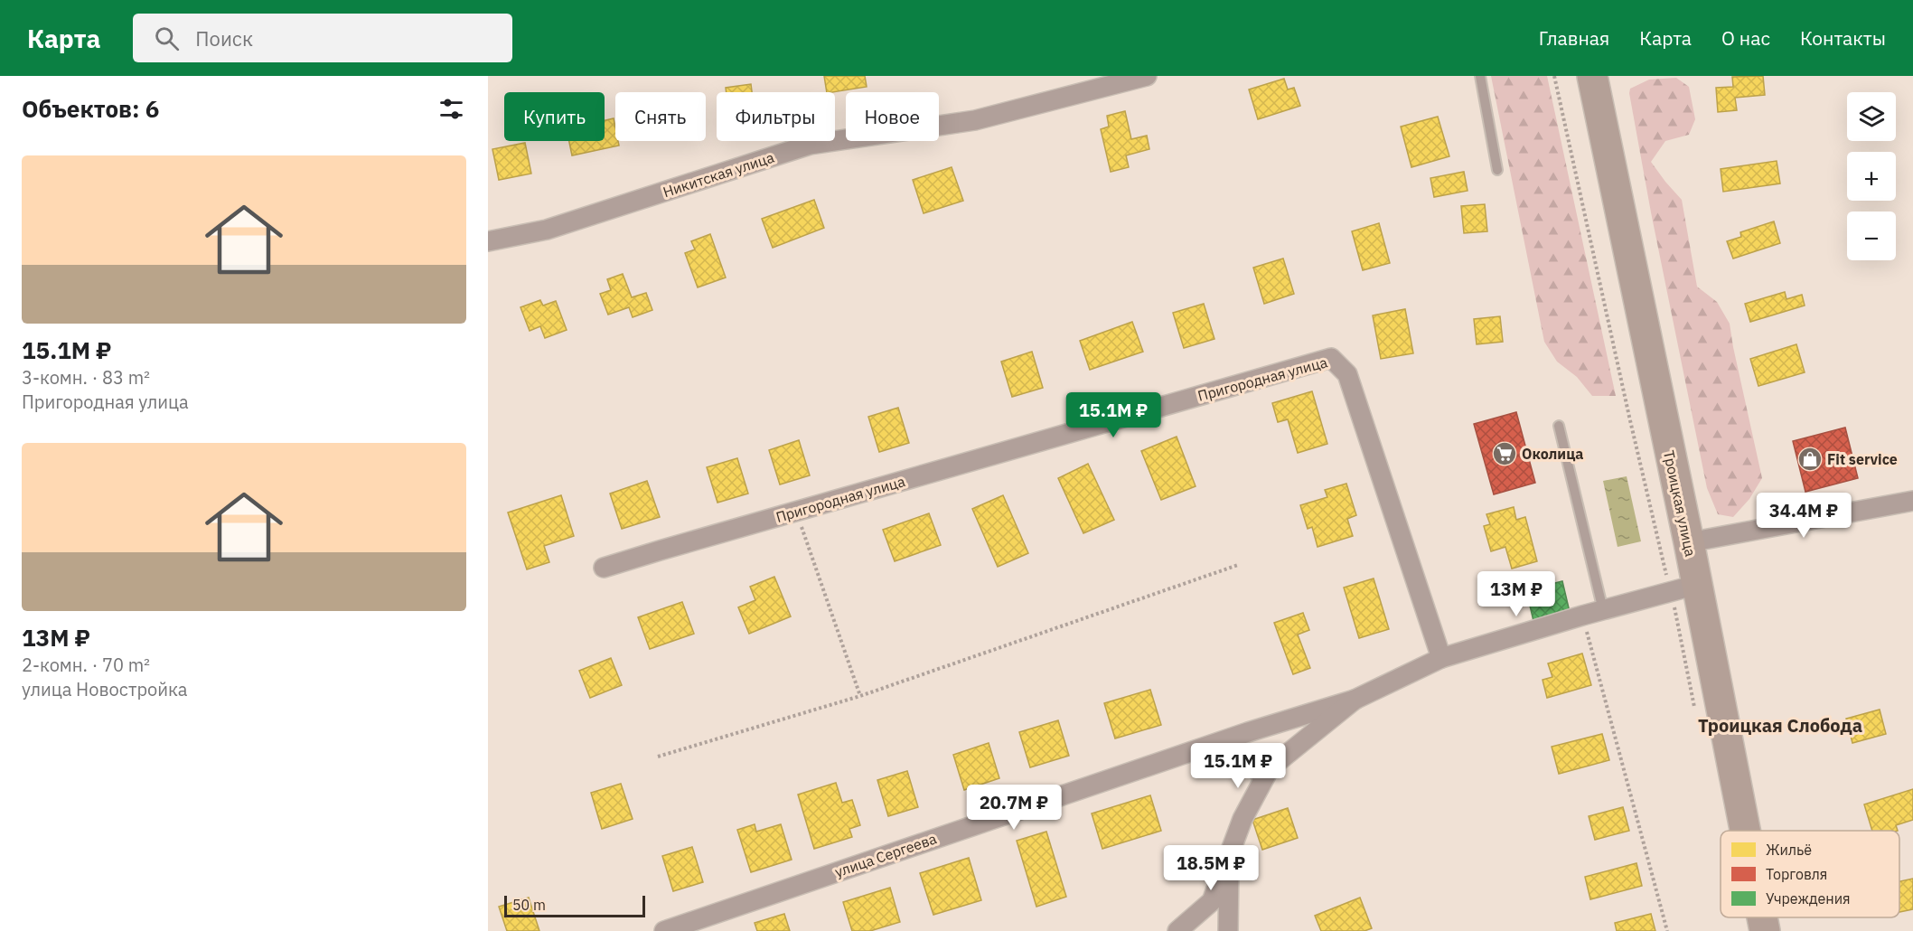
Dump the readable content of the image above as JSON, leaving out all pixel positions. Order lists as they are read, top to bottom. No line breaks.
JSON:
{"streets":{"main road":["Троицкая улица"],"street":["Никитская улица","Пригородная улица","улица Сергеева"]},"districts":["Троицкая Слобода"],"places":{"supermarket":["Околица"],"shop":["Fit service"]},"legend":["Жильё","Торговля","Учреждения"],"scale_bar":"50 m","page":{"header":"Карта","search":"Поиск","nav":["Главная","Карта","О нас","Контакты"],"heading":"Объектов: 6","map_buttons":["+","−"],"chip":["Купить","Снять","Фильтры","Новое"],"list":[{"name":"15.1M ₽","note":"3-комн. · 83 m² · Пригородная улица"},{"name":"13M ₽","note":"2-комн. · 70 m² · улица Новостройка"}],"price":["15.1M ₽","34.4M ₽","13M ₽","15.1M ₽","20.7M ₽","18.5M ₽"],"scale":"50 m"}}
